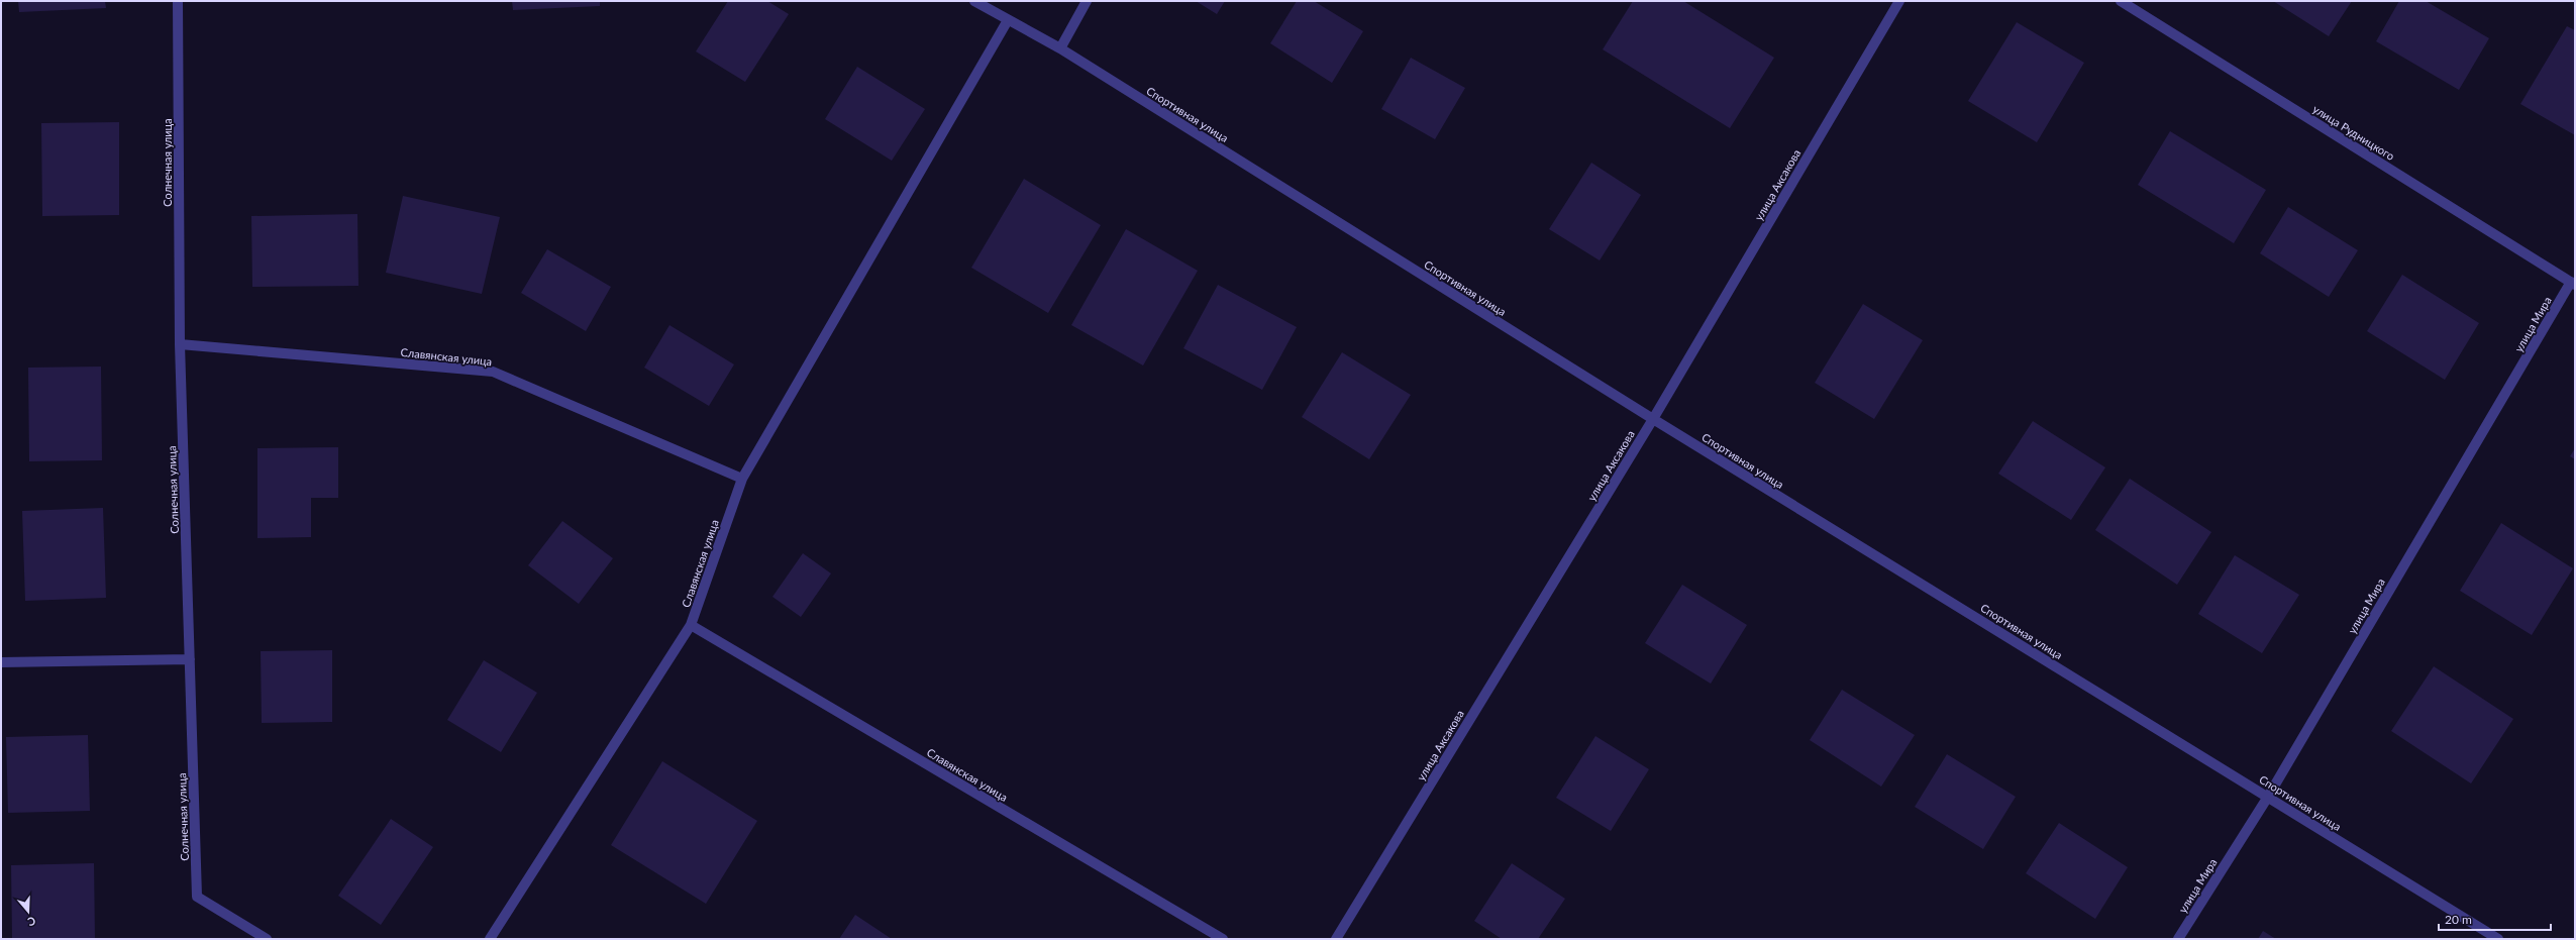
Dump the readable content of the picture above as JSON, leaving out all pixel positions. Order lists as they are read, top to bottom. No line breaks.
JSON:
{"streets":{"street":["Спортивная улица","улица Рудницкого","Солнечная улица","улица Аксакова","улица Мира","Славянская улица"]},"crossings":[["Спортивная улица","улица Аксакова"],["Спортивная улица","улица Мира"],["улица Рудницкого","улица Мира"],["Солнечная улица","Славянская улица"]],"scale_bar":"20 m","north":"bottom"}
